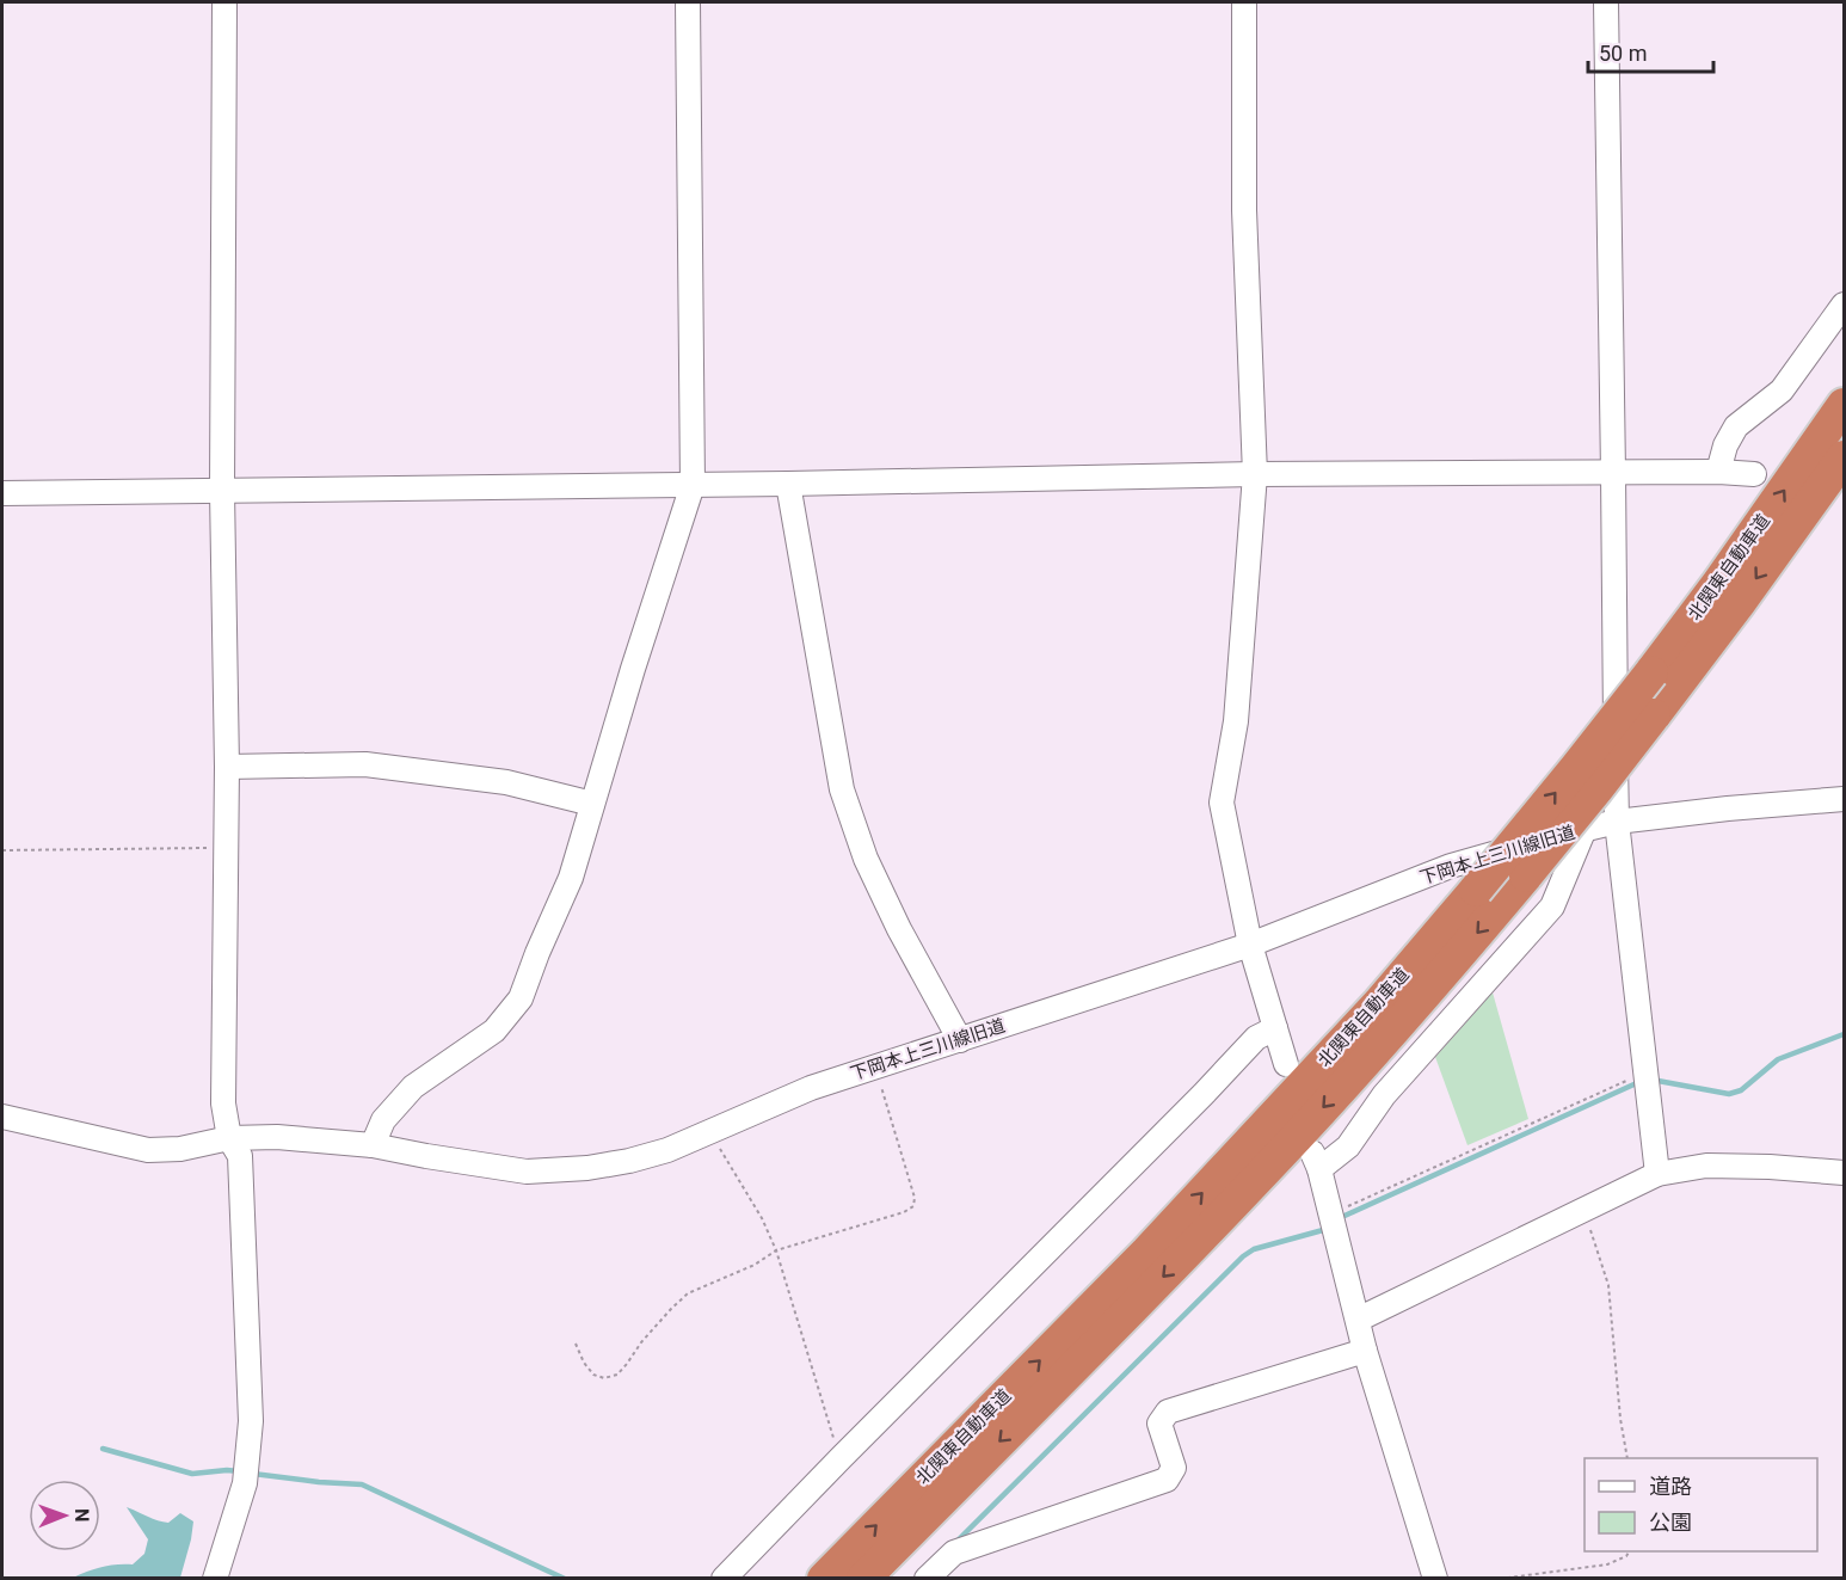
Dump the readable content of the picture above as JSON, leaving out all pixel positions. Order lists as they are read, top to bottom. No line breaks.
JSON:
{"streets":{"highway":["北関東自動車道"],"street":["下岡本上三川線旧道"]},"legend":["道路","公園"],"scale_bar":"50 m","north":"right"}
